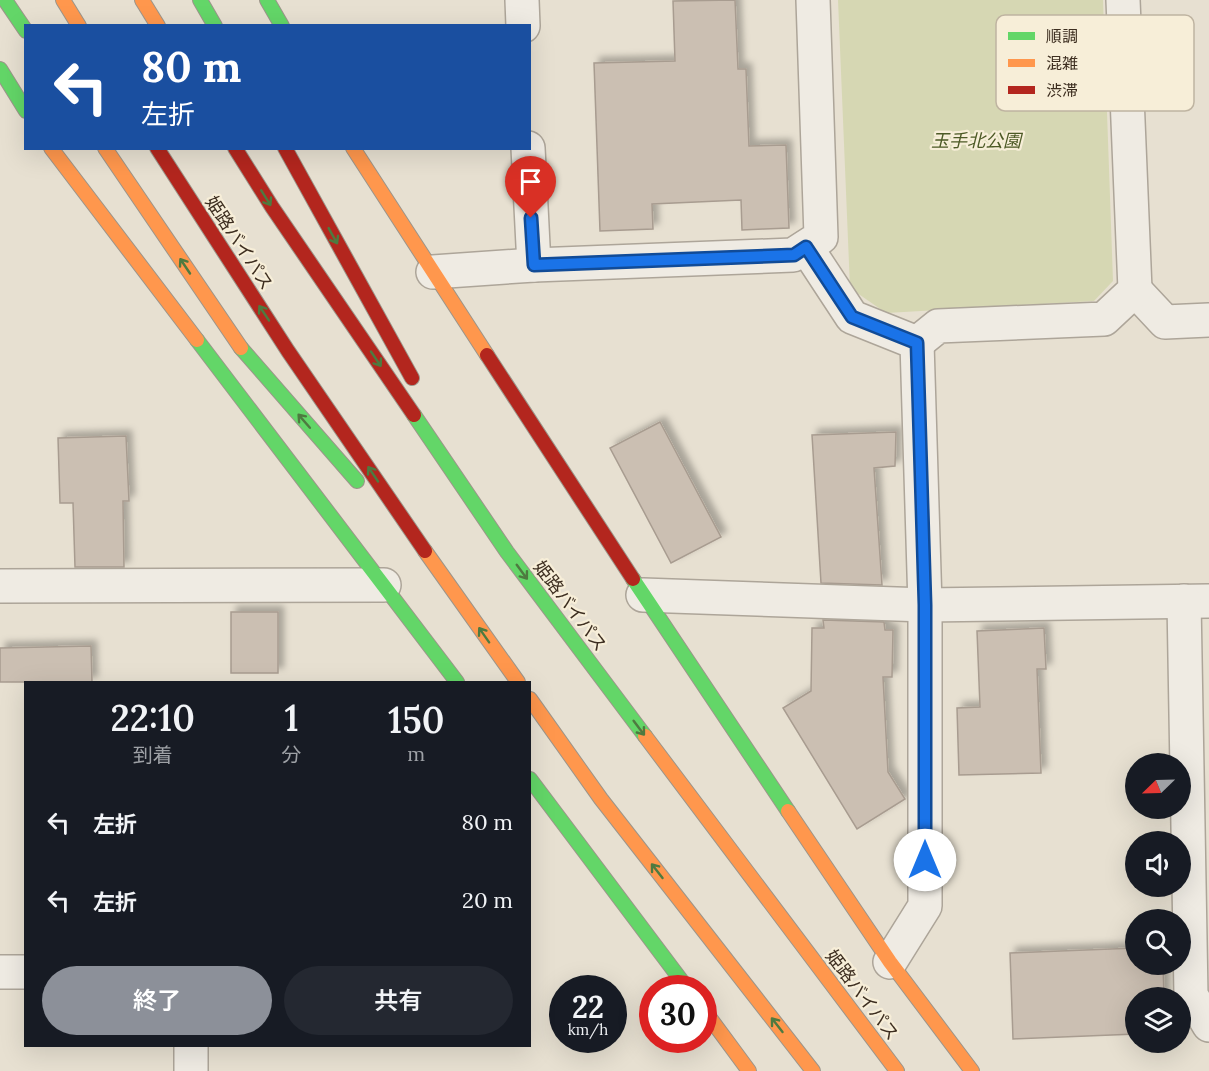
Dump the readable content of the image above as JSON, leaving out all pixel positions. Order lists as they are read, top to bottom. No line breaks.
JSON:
{"streets":{"main road":["姫路バイパス"]},"parks":["玉手北公園"],"legend":["順調","混雑","渋滞"],"north":"bottom left","page":{"turn":["80 m","左折"],"eta":["22:10","到着","1","分","150","m"],"list":[{"name":"左折","value":"80 m"},{"name":"左折","value":"20 m"}],"buttons":["終了","共有"],"speed":"22 km/h","limit":"30"}}
